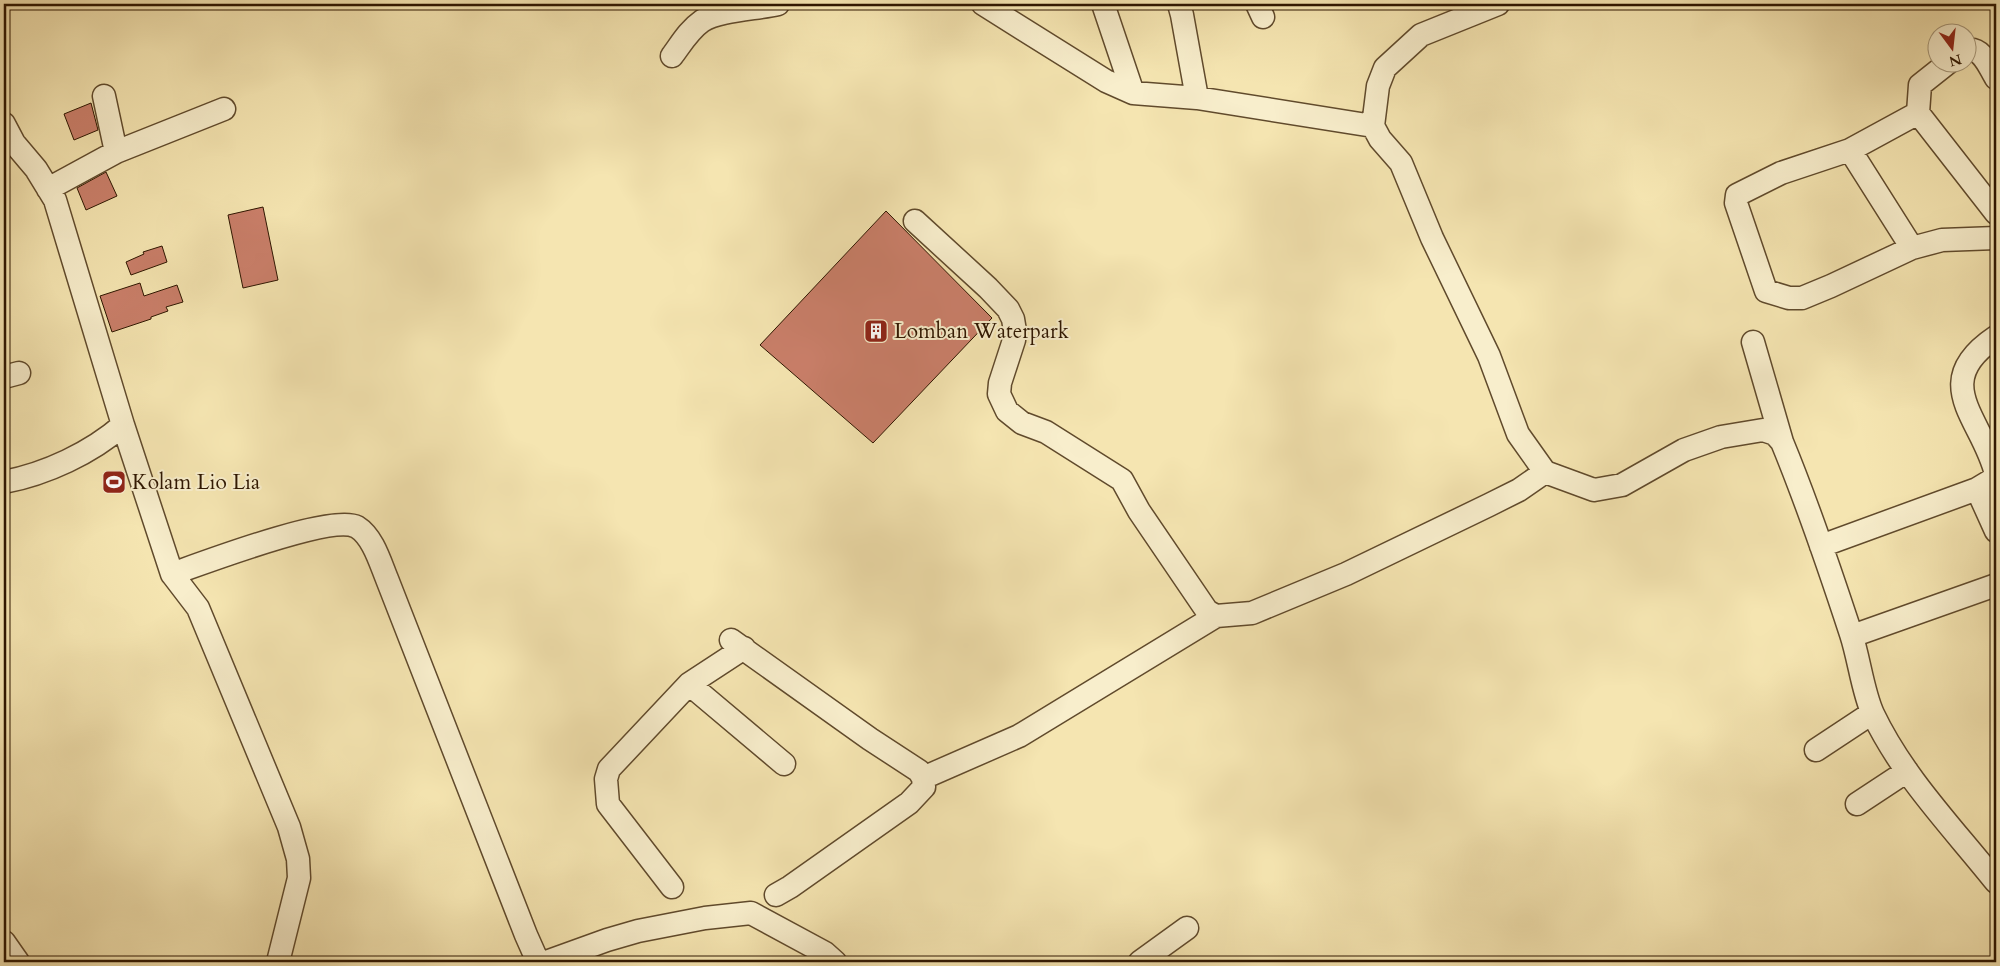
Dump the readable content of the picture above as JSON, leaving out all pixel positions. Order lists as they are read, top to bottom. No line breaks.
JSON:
{"places":{"building":["Lomban Waterpark"],"sports":["Kolam Lio Lia"]},"north":"bottom"}
